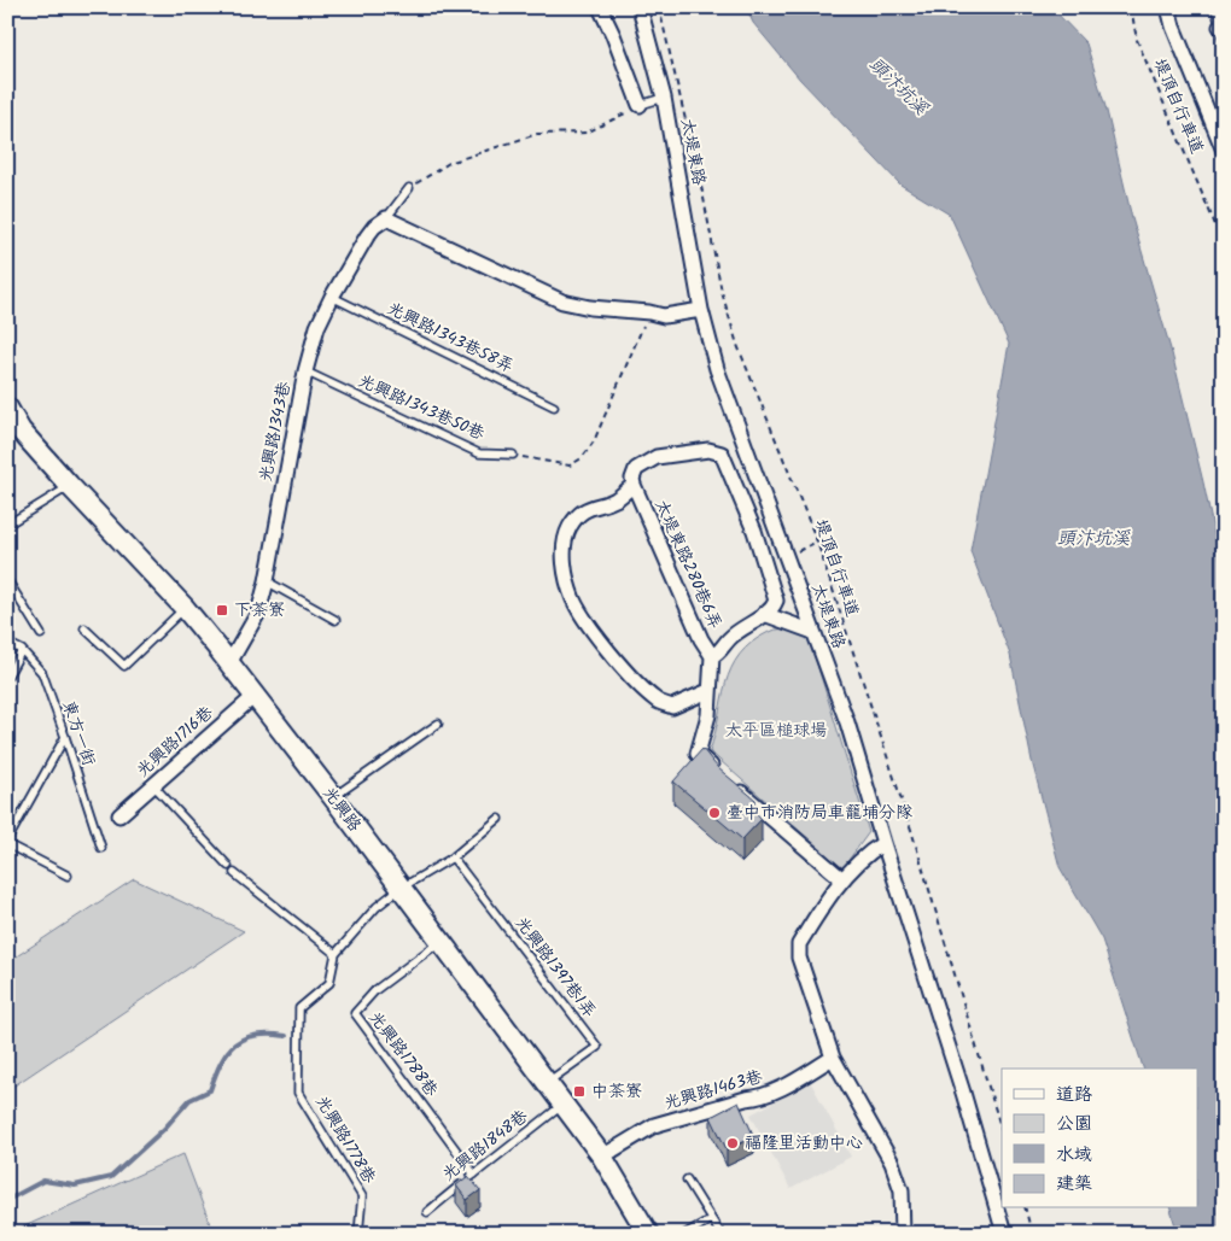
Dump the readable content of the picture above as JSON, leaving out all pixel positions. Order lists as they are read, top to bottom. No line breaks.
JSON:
{"streets":{"main road":["光興路"],"street":["太堤東路","光興路1343巷","太堤東路280巷6弄","光興路1716巷","光興路1463巷"],"lane":["光興路1343巷58弄","光興路1343巷50巷","東方一街","光興路1397巷1弄","光興路1788巷","光興路1778巷","光興路1848巷"],"path":["堤頂自行車道"]},"crossings":[["光興路1343巷58弄","光興路1343巷"],["光興路1343巷50巷","光興路1343巷"],["光興路1343巷","光興路"],["光興路1716巷","光興路"],["光興路","光興路1397巷1弄"],["光興路","光興路1788巷"],["光興路","光興路1463巷"],["光興路","光興路1778巷"],["光興路","光興路1848巷"],["光興路1397巷1弄","光興路1778巷"],["光興路1788巷","光興路1848巷"]],"water":["頭汴坑溪"],"parks":["太平區槌球場"],"places":{"transit":["下茶寮","中茶寮"],"other":["臺中市消防局車籠埔分隊","福隆里活動中心"]},"legend":["道路","公園","水域","建築"]}
